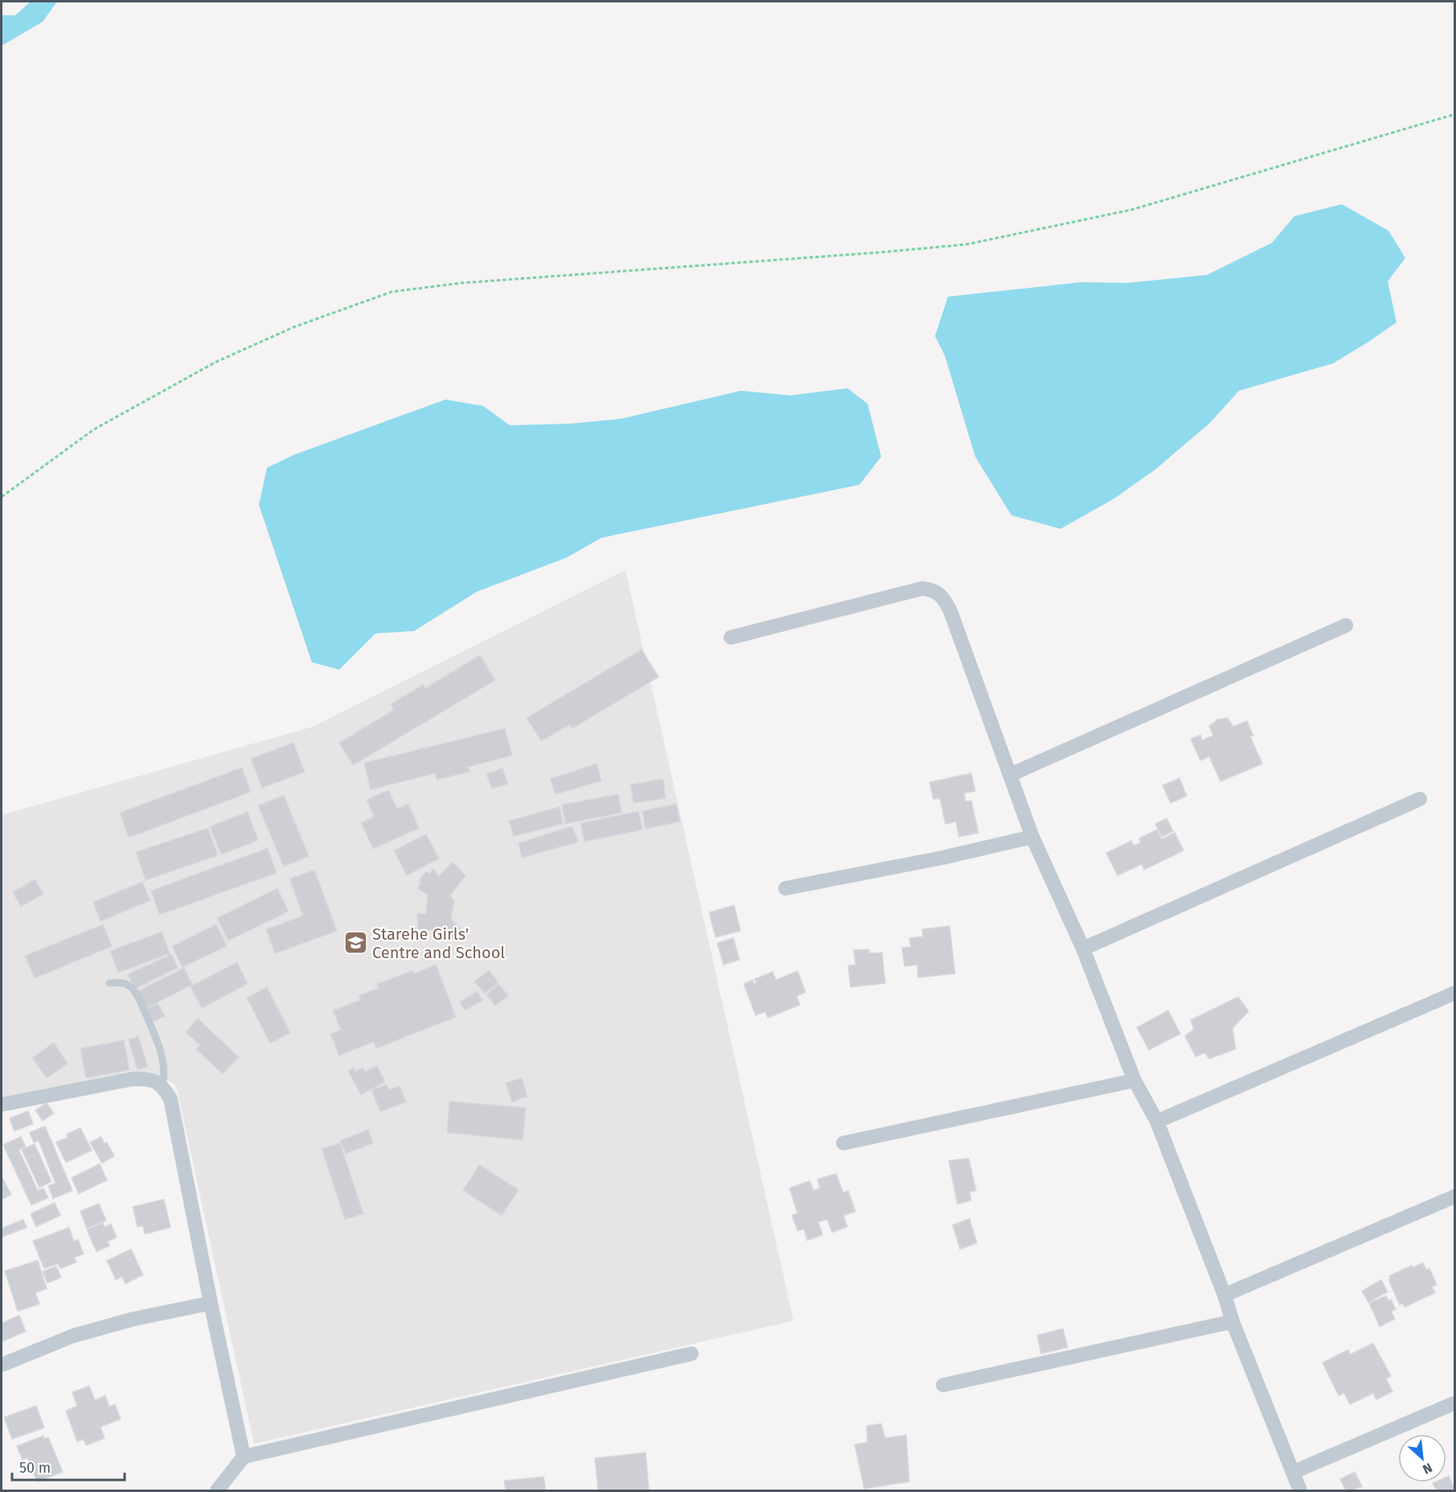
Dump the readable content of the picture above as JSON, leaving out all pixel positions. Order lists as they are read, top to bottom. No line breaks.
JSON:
{"places":{"school or university":["Starehe Girls' Centre and School"]},"scale_bar":"50 m","north":"bottom right"}
